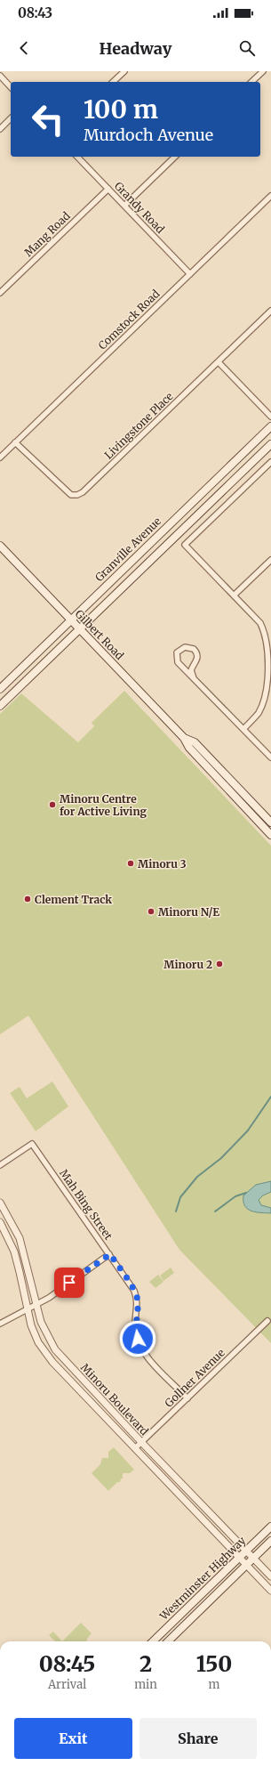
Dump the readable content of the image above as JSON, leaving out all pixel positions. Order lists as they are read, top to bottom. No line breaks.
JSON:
{"streets":{"main road":["Granville Avenue","Gilbert Road","Westminster Highway"],"street":["Grandy Road","Mang Road","Comstock Road","Livingstone Place","Mah Bing Street","Gollner Avenue","Minoru Boulevard"]},"crossings":[["Grandy Road","Mang Road"],["Grandy Road","Comstock Road"],["Comstock Road","Livingstone Place"],["Granville Avenue","Gilbert Road"],["Mah Bing Street","Gollner Avenue"],["Gollner Avenue","Minoru Boulevard"],["Minoru Boulevard","Westminster Highway"]],"places":["Minoru Centre for Active Living","Minoru 3","Clement Track","Minoru N/E","Minoru 2"],"page":{"status":"08:43","header":"Headway","turn":["100 m","Murdoch Avenue"],"eta":["08:45","Arrival","2","min","150","m"],"buttons":["Exit","Share"]}}
